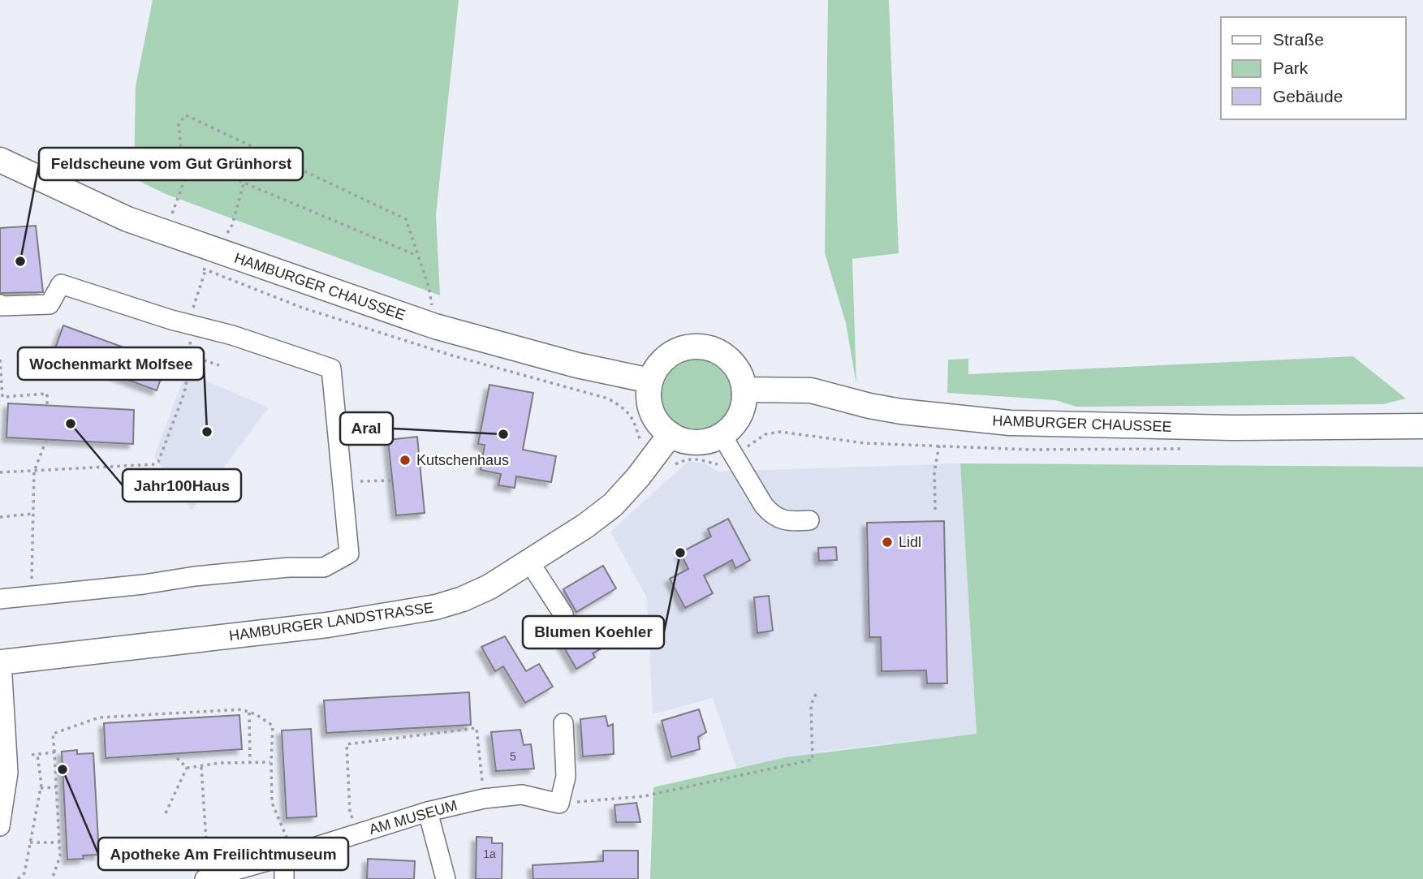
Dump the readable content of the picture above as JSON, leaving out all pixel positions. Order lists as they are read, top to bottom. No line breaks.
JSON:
{"streets":{"main road":["HAMBURGER CHAUSSEE","HAMBURGER LANDSTRASSE"],"street":["AM MUSEUM"]},"crossings":[["HAMBURGER CHAUSSEE","HAMBURGER LANDSTRASSE"]],"places":["Feldscheune vom Gut Grünhorst","Jahr100Haus","Wochenmarkt Molfsee","Aral","Kutschenhaus","Lidl","Blumen Koehler","Apotheke Am Freilichtmuseum"],"house_numbers":["5","1a"],"legend":["Straße","Park","Gebäude"]}
